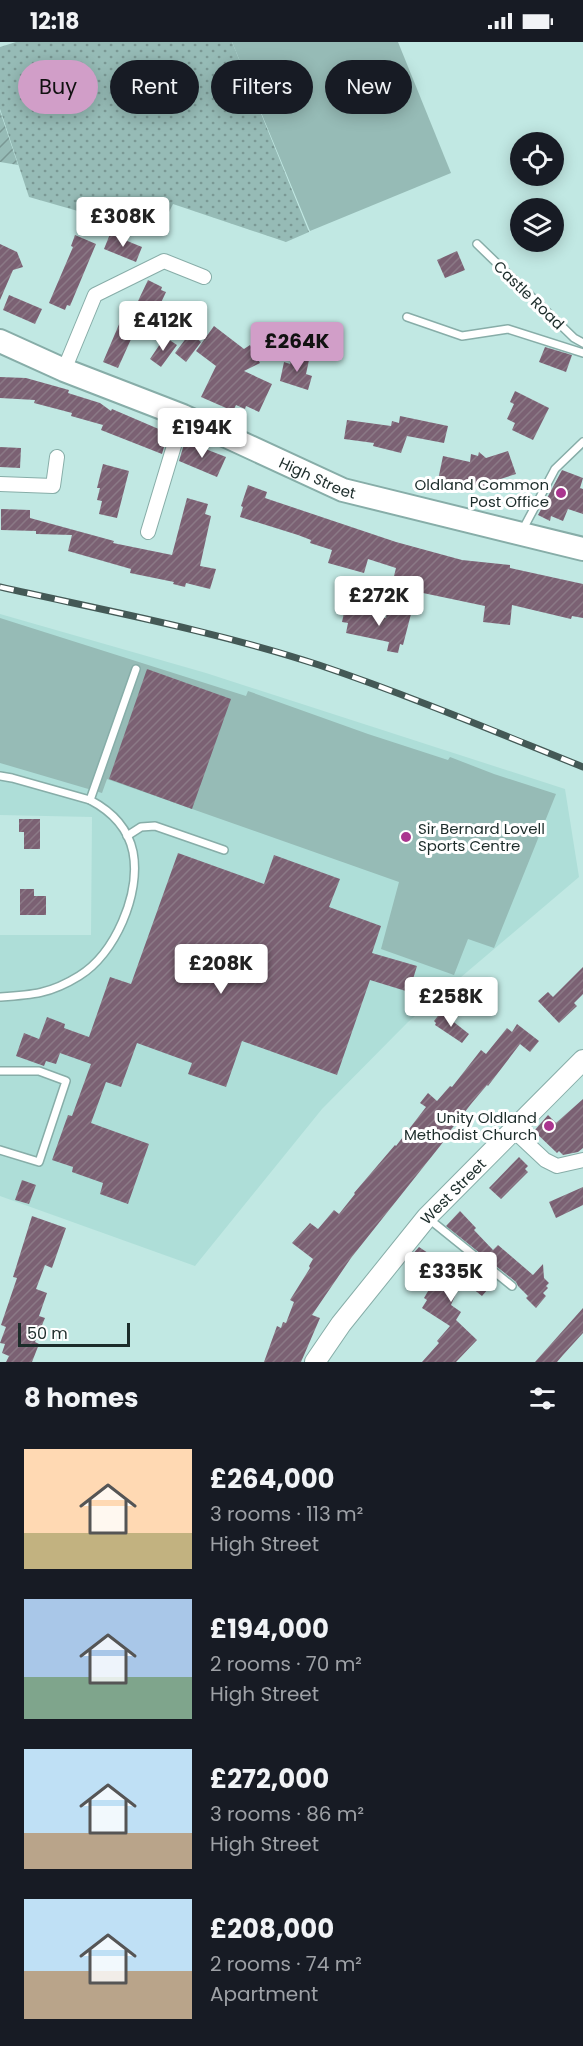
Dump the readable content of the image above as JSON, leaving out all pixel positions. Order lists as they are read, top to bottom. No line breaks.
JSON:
{"streets":{"main road":["High Street"],"street":["West Street"],"lane":["Castle Road"]},"places":["Oldland Common Post Office","Sir Bernard Lovell Sports Centre","Unity Oldland Methodist Church"],"scale_bar":"50 m","page":{"status":"12:18","chip":["Buy","Rent","Filters","New"],"price":["£308K","£412K","£264K","£194K","£272K","£208K","£258K","£335K"],"scale":"50 m","heading":"8 homes","list":[{"name":"£264,000","note":"3 rooms · 113 m² · High Street"},{"name":"£194,000","note":"2 rooms · 70 m² · High Street"},{"name":"£272,000","note":"3 rooms · 86 m² · High Street"},{"name":"£208,000","note":"2 rooms · 74 m² · Apartment"}]}}
